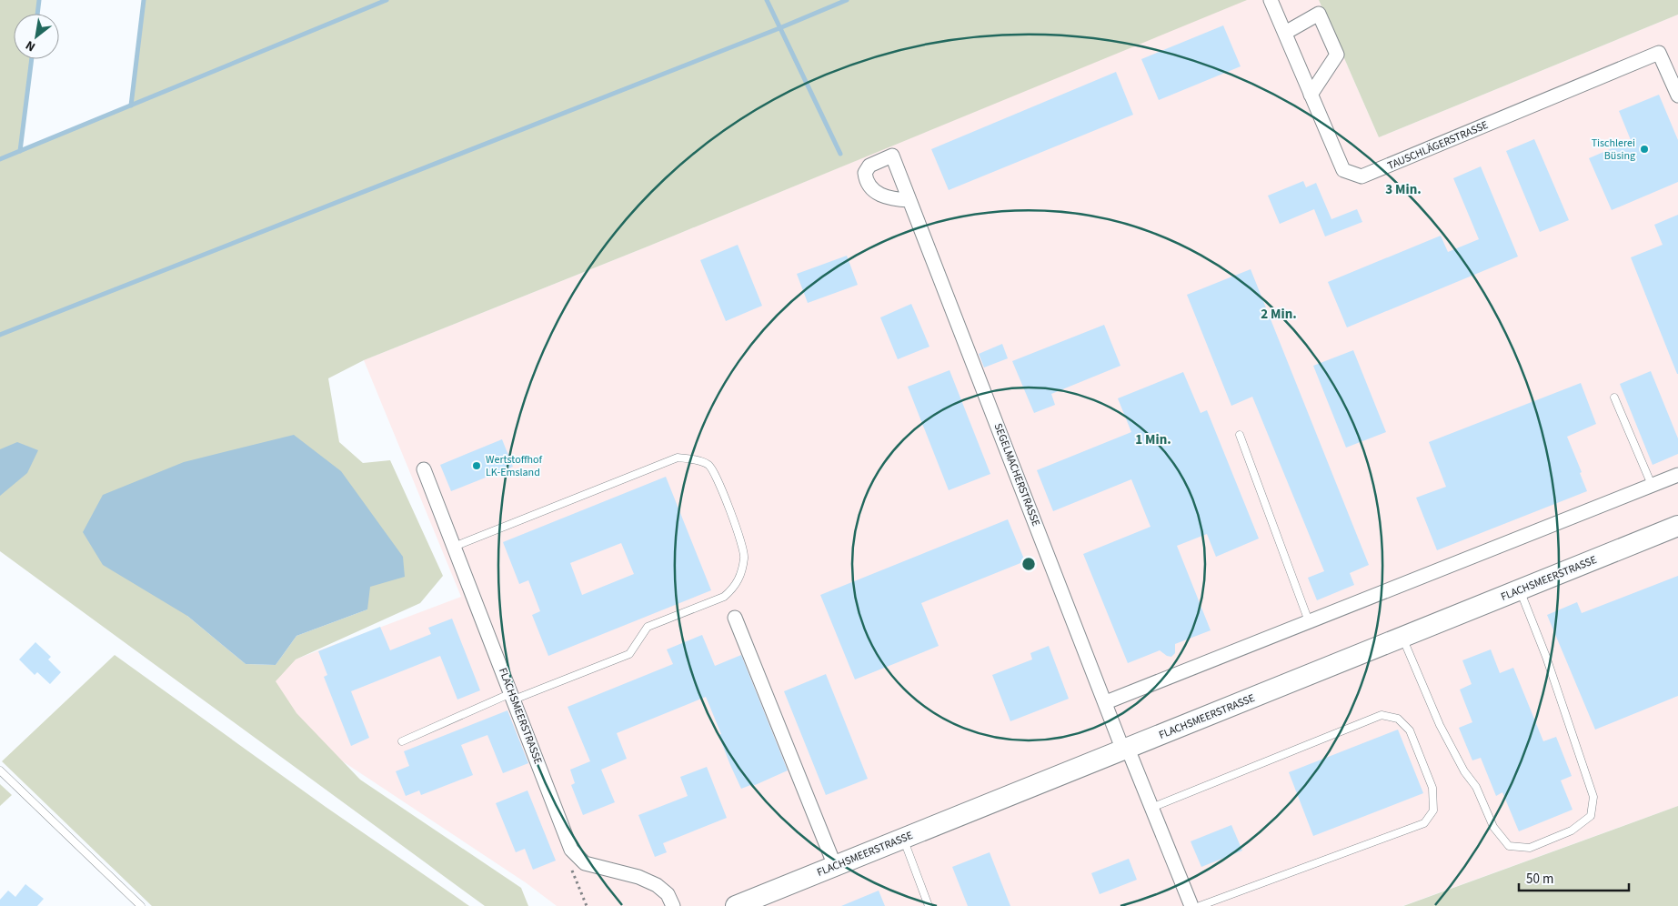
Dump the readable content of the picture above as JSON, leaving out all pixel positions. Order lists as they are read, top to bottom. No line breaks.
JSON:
{"streets":{"street":["TAUSCHLÄGERSTRASSE","SEGELMACHERSTRASSE","FLACHSMEERSTRASSE"]},"crossings":[["SEGELMACHERSTRASSE","FLACHSMEERSTRASSE"]],"places":["Tischlerei Büsing","Wertstoffhof LK-Emsland"],"scale_bar":"50 m","north":"bottom left","rings":["3 Min.","2 Min.","1 Min."]}
